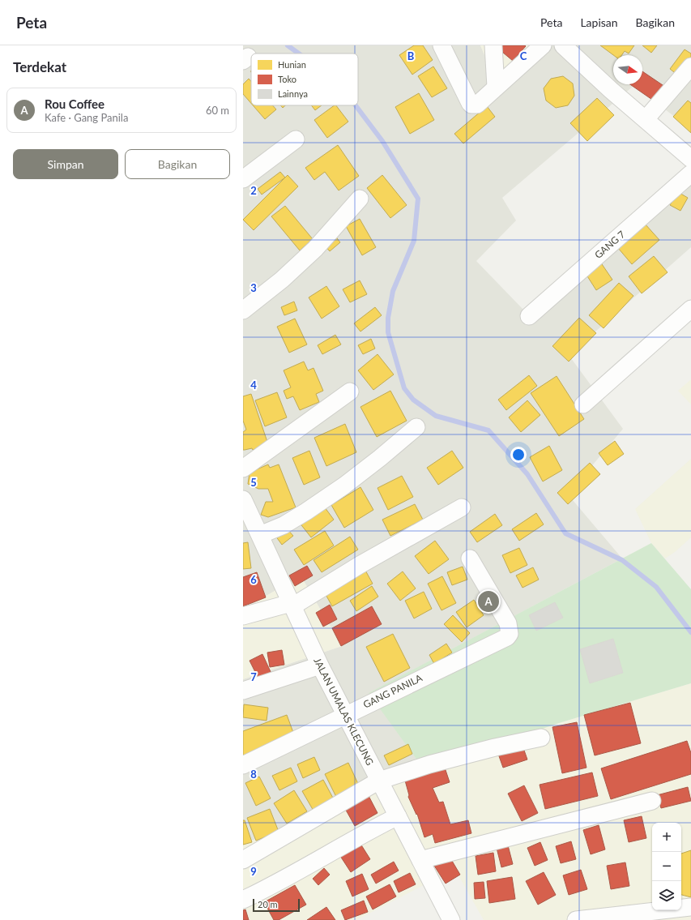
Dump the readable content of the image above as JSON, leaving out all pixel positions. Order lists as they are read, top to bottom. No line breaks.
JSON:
{"streets":{"street":["GANG 7","GANG PANILA","JALAN UMALAS KLECUNG"]},"crossings":[["GANG PANILA","JALAN UMALAS KLECUNG"]],"legend":["Hunian","Toko","Lainnya"],"scale_bar":"20 m","north":"right","page":{"header":"Peta","nav":["Peta","Lapisan","Bagikan"],"heading":"Terdekat","list":[{"mark":"A","name":"Rou Coffee","note":"Kafe · Gang Panila","value":"60 m"}],"buttons":["Simpan","Bagikan"],"pins":"A","map_buttons":["+","−"],"scale":"20 m"},"grid":{"columns":["B","C"],"rows":["2","3","4","5","6","7","8","9"]}}
